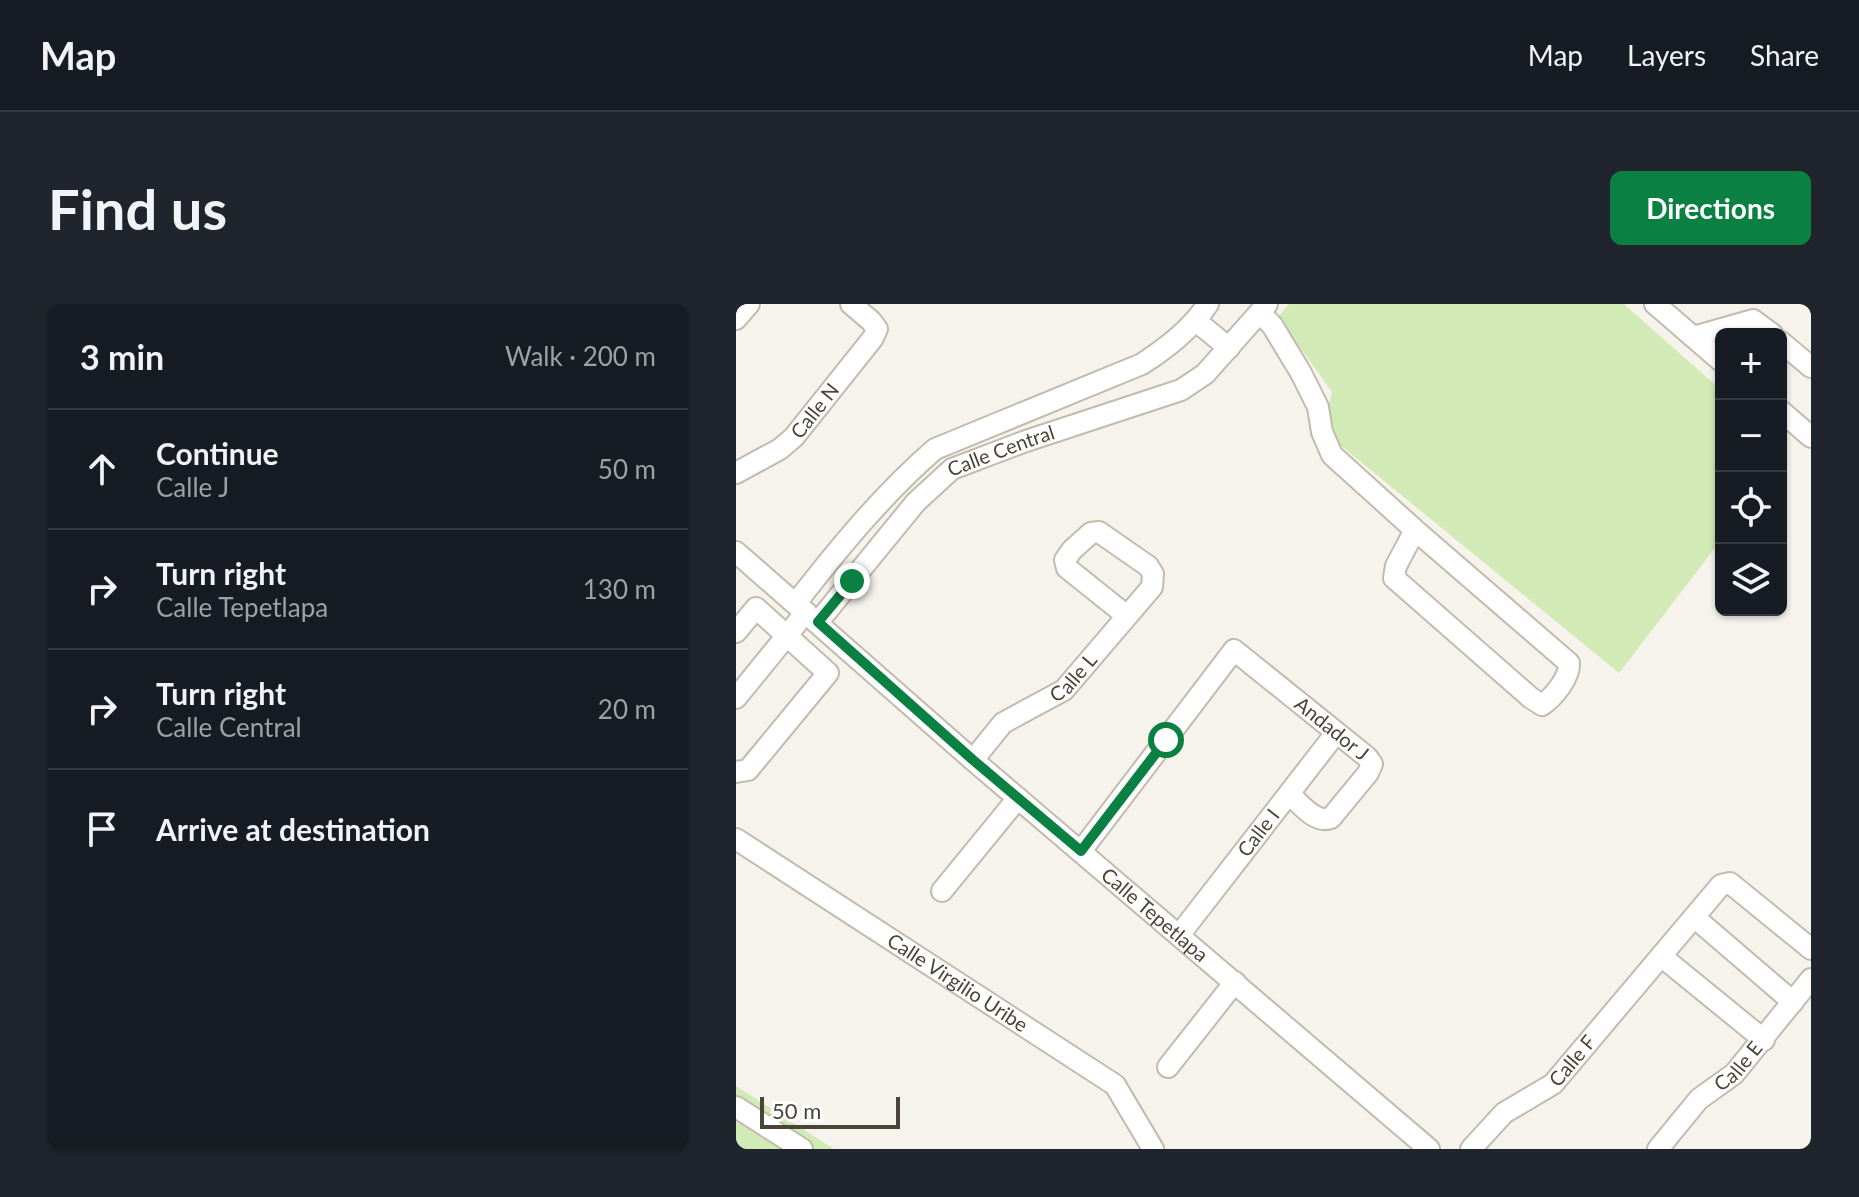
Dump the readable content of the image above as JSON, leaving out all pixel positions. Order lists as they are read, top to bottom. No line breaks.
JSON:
{"streets":{"street":["Calle N","Calle Central","Calle L","Andador J","Calle I","Calle Tepetlapa","Calle Virgilio Uribe","Calle F","Calle E"]},"crossings":[["Calle Central","Calle Tepetlapa"],["Calle L","Calle Tepetlapa"],["Andador J","Calle I"],["Andador J","Calle Tepetlapa"],["Calle I","Calle Tepetlapa"]],"scale_bar":"50 m","page":{"header":"Map","nav":["Map","Layers","Share"],"buttons":"Directions","title":"Find us","heading":["3 min","Walk · 200 m"],"map_buttons":["+","−"],"list":[["Continue","Calle J","50 m"],["Turn right","Calle Tepetlapa","130 m"],["Turn right","Calle Central","20 m"],"Arrive at destination"],"scale":"50 m"}}
